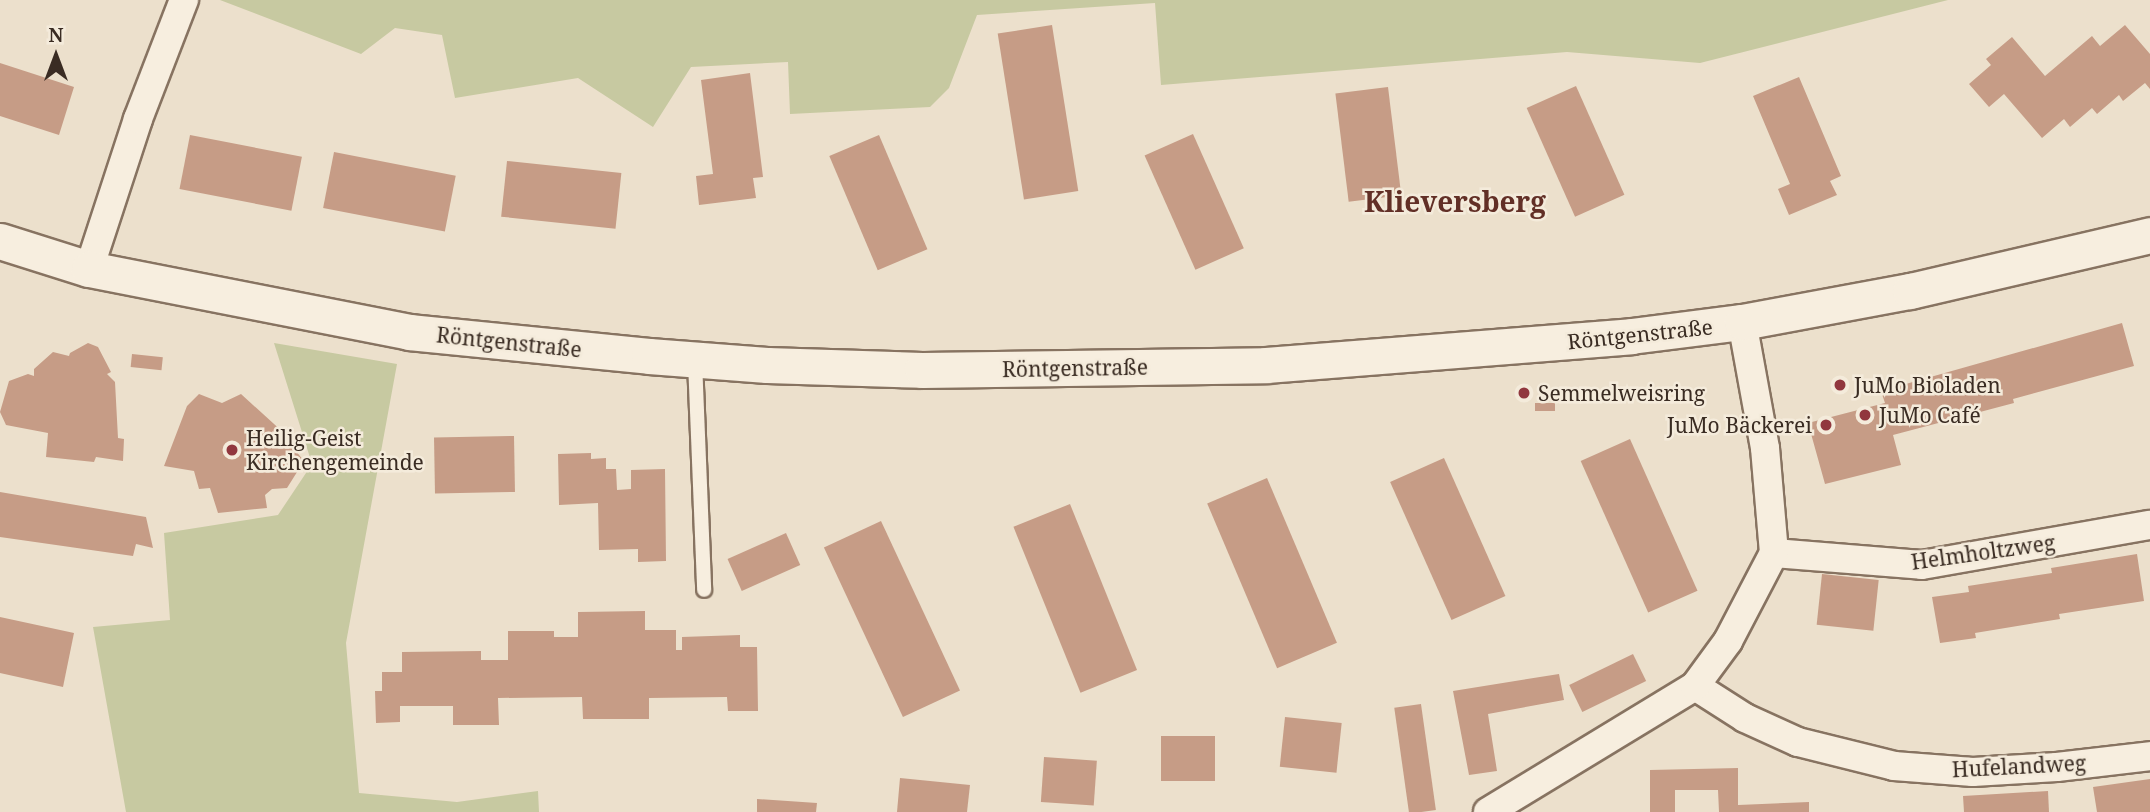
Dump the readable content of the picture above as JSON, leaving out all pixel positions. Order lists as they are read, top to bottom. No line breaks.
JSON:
{"streets":{"street":["Röntgenstraße","Helmholtzweg","Hufelandweg"]},"districts":["Klieversberg"],"places":["JuMo Bioladen","Semmelweisring","JuMo Café","JuMo Bäckerei","Heilig-Geist Kirchengemeinde"],"north":"top"}
